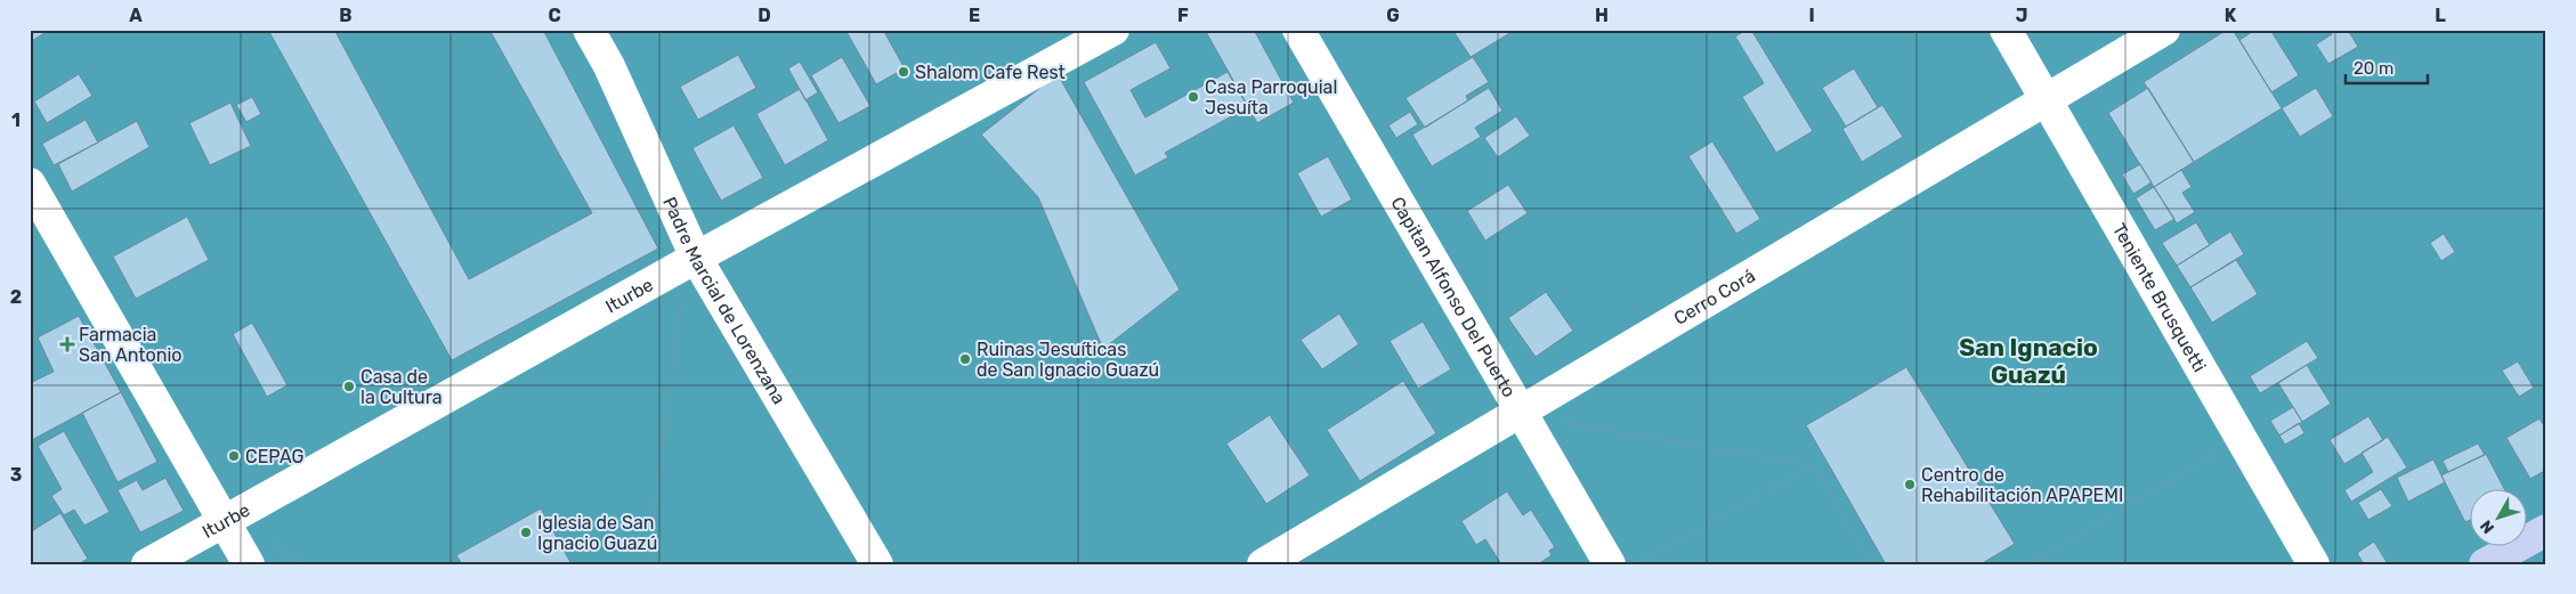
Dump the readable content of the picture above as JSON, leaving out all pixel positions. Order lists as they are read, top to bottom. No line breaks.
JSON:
{"streets":{"street":["Iturbe","Capitan Alfonso Del Puerto","Cerro Corá","Teniente Brusquetti","Padre Marcial de Lorenzana"]},"crossings":[["Iturbe","Padre Marcial de Lorenzana"],["Capitan Alfonso Del Puerto","Cerro Corá"],["Cerro Corá","Teniente Brusquetti"]],"districts":["San Ignacio Guazú"],"places":{"other":["Shalom Cafe Rest","Casa Parroquial Jesuíta","Ruinas Jesuíticas de San Ignacio Guazú","Casa de la Cultura","CEPAG","Centro de Rehabilitación APAPEMI","Iglesia de San Ignacio Guazú"],"health":["Farmacia San Antonio"]},"scale_bar":"20 m","north":"bottom left","grid":{"columns":["A","B","C","D","E","F","G","H","I","J","K","L"],"rows":["1","2","3"]}}
